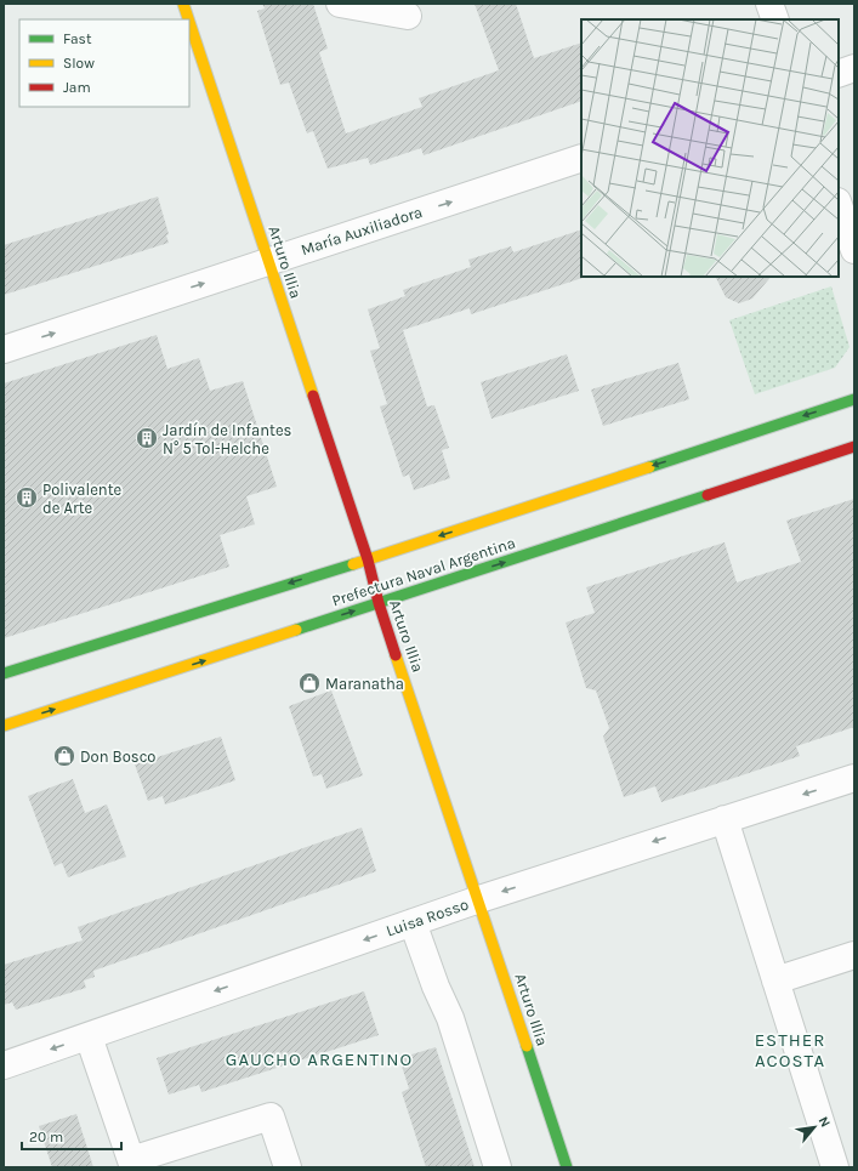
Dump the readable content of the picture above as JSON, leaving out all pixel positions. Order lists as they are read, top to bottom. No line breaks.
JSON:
{"streets":{"main road":["Arturo Illia","Prefectura Naval Argentina"],"street":["María Auxiliadora","Luisa Rosso"]},"crossings":[["María Auxiliadora","Arturo Illia"],["Arturo Illia","Prefectura Naval Argentina"],["Arturo Illia","Luisa Rosso"]],"one_way":["María Auxiliadora","Luisa Rosso"],"districts":["ESTHER ACOSTA","GAUCHO ARGENTINO"],"places":{"building":["Jardín de Infantes N° 5 Tol-Helche","Polivalente de Arte"],"shop":["Maranatha","Don Bosco"]},"legend":["Fast","Slow","Jam"],"scale_bar":"20 m","north":"top right"}
